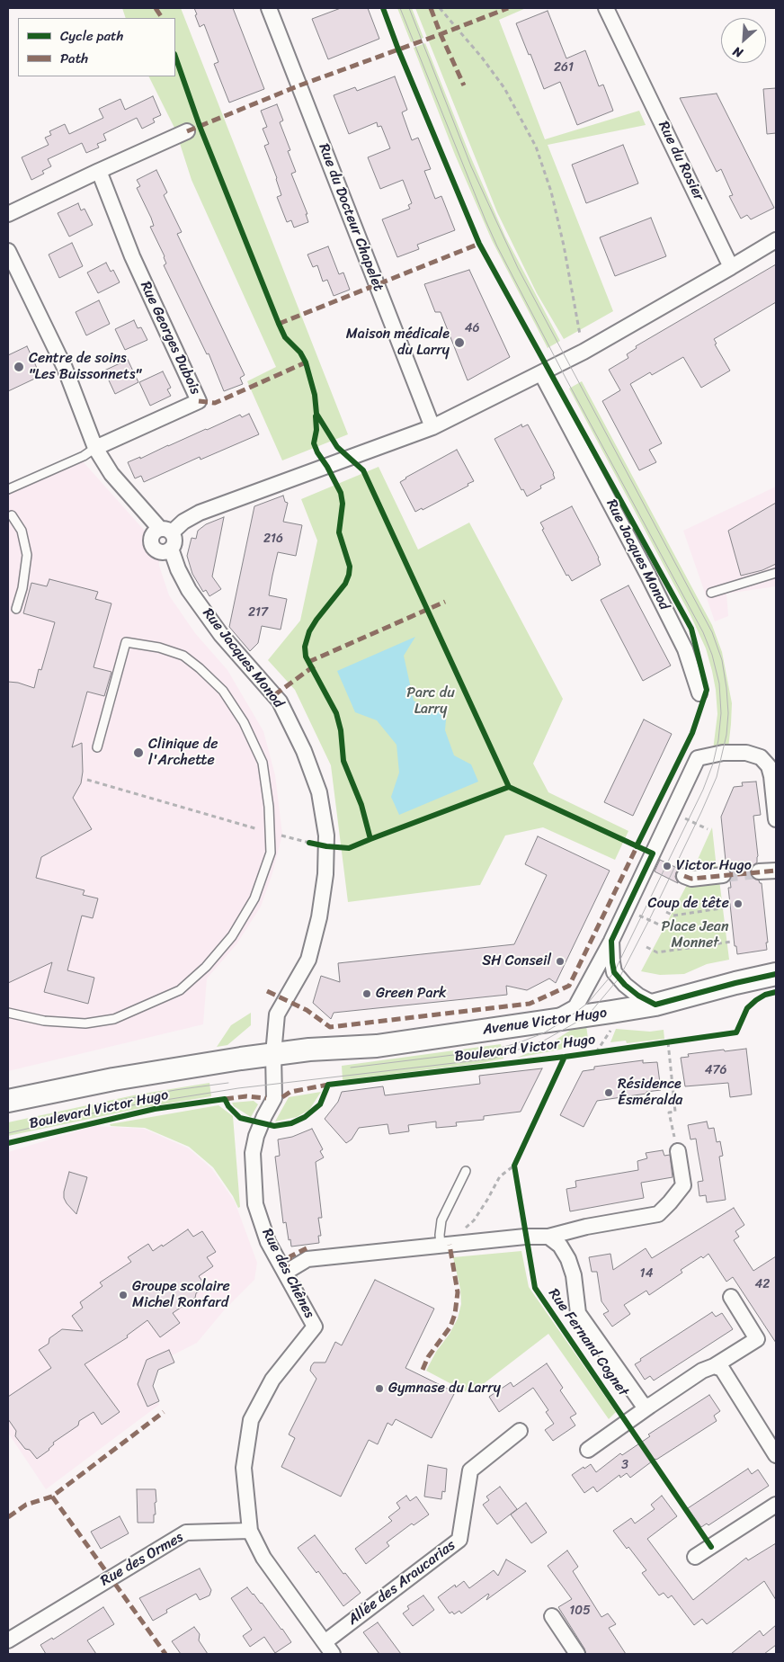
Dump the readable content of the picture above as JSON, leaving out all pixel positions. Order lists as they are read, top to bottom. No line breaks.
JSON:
{"streets":{"main road":["Avenue Victor Hugo","Boulevard Victor Hugo"],"street":["Rue du Rosier","Rue du Docteur Chapelet","Rue Georges Dubois","Rue Jacques Monod","Rue des Chênes","Rue Fernand Cognet","Rue des Ormes","Allée des Araucarias"]},"crossings":[["Rue Jacques Monod","Boulevard Victor Hugo"],["Rue Jacques Monod","Rue des Chênes"],["Avenue Victor Hugo","Boulevard Victor Hugo"],["Boulevard Victor Hugo","Rue des Chênes"],["Rue des Chênes","Rue des Ormes"]],"parks":["Parc du Larry","Place Jean Monnet"],"places":["Maison médicale du Larry","Centre de soins \"Les Buissonnets\"","Clinique de l'Archette","Victor Hugo","Coup de tête","SH Conseil","Green Park","Résidence Ésméralda","Groupe scolaire Michel Ronfard","Gymnase du Larry"],"house_numbers":["261","46","216","217","476","14","42","3","105"],"legend":["Cycle path","Path"],"north":"bottom left"}
